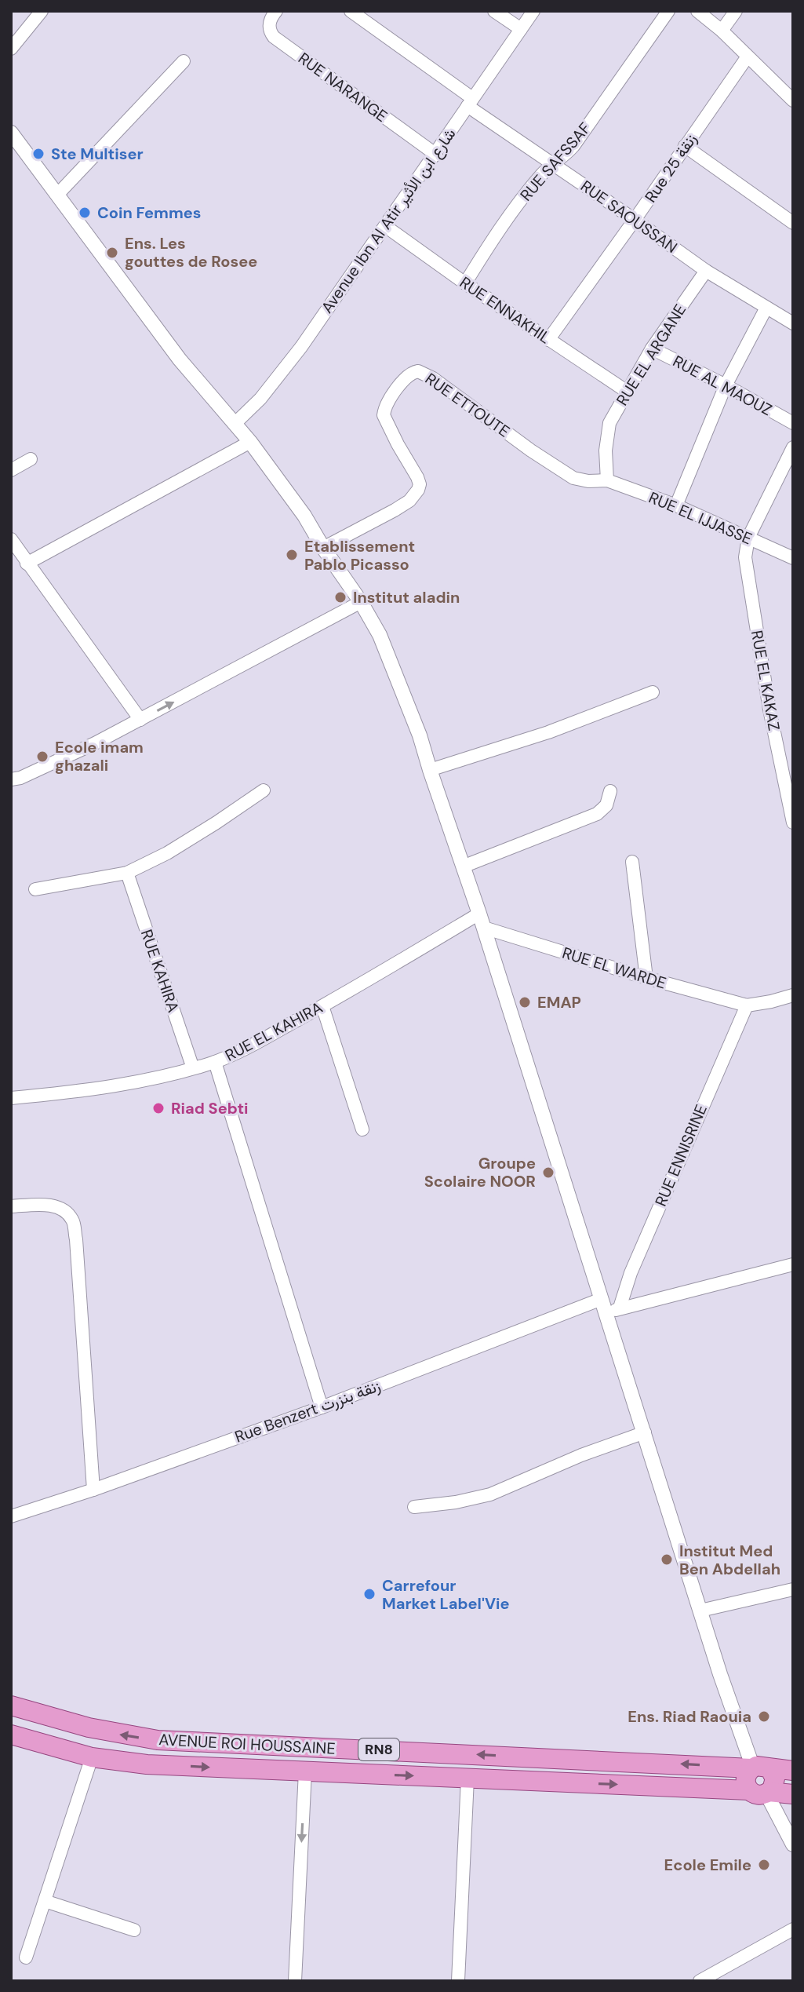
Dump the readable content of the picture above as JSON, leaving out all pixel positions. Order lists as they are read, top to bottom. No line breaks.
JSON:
{"streets":{"main road":["AVENUE ROI HOUSSAINE","RN8"],"street":["RUE NARANGE","RUE SAFSSAF","Rue 25 زنقة","RUE SAOUSSAN","Avenue Ibn Al Atir شارع ابن الأثير","RUE ENNAKHIL","RUE EL ARGANE","RUE AL MAOUZ","RUE ETTOUTE","RUE EL IJJASSE","RUE EL KAKAZ","RUE EL WARDE","RUE KAHIRA","RUE EL KAHIRA","RUE ENNISRINE","Rue Benzert زنقة بنزرت"]},"crossings":[["RUE NARANGE","Avenue Ibn Al Atir شارع ابن الأثير"],["RUE SAFSSAF","RUE SAOUSSAN"],["RUE SAFSSAF","RUE ENNAKHIL"],["Rue 25 زنقة","RUE SAOUSSAN"],["Rue 25 زنقة","RUE ENNAKHIL"],["RUE SAOUSSAN","Avenue Ibn Al Atir شارع ابن الأثير"],["RUE SAOUSSAN","RUE EL ARGANE"],["Avenue Ibn Al Atir شارع ابن الأثير","RUE ENNAKHIL"],["RUE ENNAKHIL","RUE EL ARGANE"],["RUE EL ARGANE","RUE AL MAOUZ"],["RUE EL ARGANE","RUE ETTOUTE"],["RUE EL ARGANE","RUE EL IJJASSE"],["RUE ETTOUTE","RUE EL IJJASSE"],["RUE EL IJJASSE","RUE EL KAKAZ"],["RUE EL WARDE","RUE EL KAHIRA"],["RUE EL WARDE","RUE ENNISRINE"],["RUE KAHIRA","RUE EL KAHIRA"]],"places":["Ste Multiser","Coin Femmes","Ens. Les gouttes de Rosee","Etablissement Pablo Picasso","Institut aladin","Ecole imam ghazali","EMAP","Riad Sebti","Groupe Scolaire NOOR","Institut Med Ben Abdellah","Carrefour Market Label'Vie","Ens. Riad Raouia","Ecole Emile"]}
